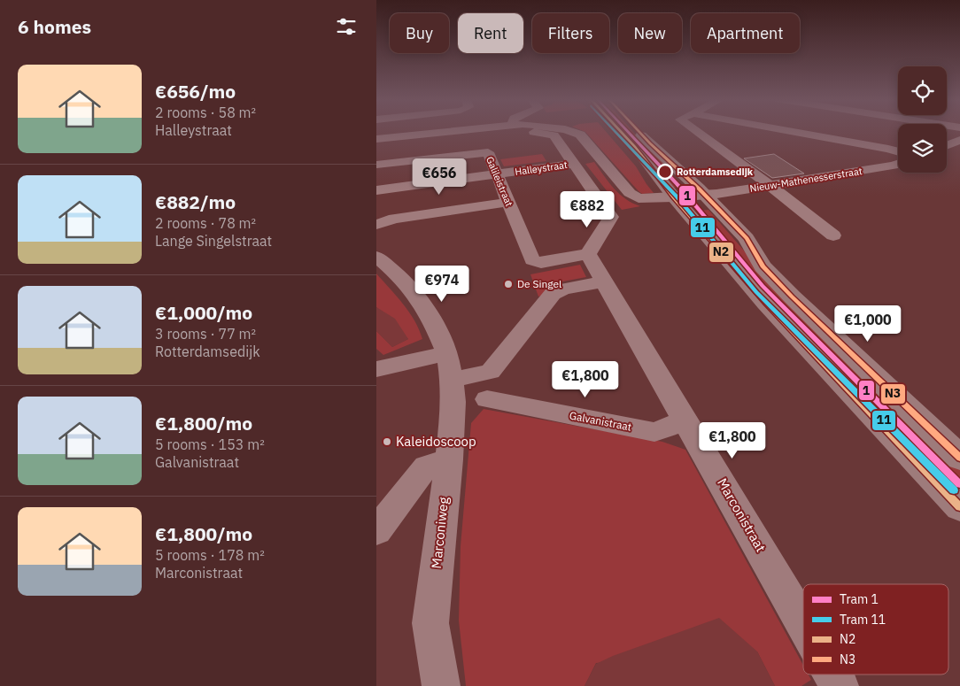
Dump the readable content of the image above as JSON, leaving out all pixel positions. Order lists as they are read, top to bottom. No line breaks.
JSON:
{"streets":{"street":["Halleystraat","Nieuw-Mathenesserstraat","Galileistraat","Galvanistraat","Marconistraat","Marconiweg"]},"crossings":[["Halleystraat","Galileistraat"],["Galileistraat","Marconistraat"],["Galvanistraat","Marconistraat"]],"places":["Rotterdamsedijk","De Singel","Kaleidoscoop"],"lines":["tram line 1","tram line 11","transit line N2","transit line N3"],"legend":["Tram 1","Tram 11","N2","N3"],"page":{"heading":"6 homes","chip":["Buy","Rent","Filters","New","Apartment"],"list":[{"name":"€656/mo","note":"2 rooms · 58 m² · Halleystraat"},{"name":"€882/mo","note":"2 rooms · 78 m² · Lange Singelstraat"},{"name":"€1,000/mo","note":"3 rooms · 77 m² · Rotterdamsedijk"},{"name":"€1,800/mo","note":"5 rooms · 153 m² · Galvanistraat"},{"name":"€1,800/mo","note":"5 rooms · 178 m² · Marconistraat"}],"price":["€656","€882","€974","€1,000","€1,800","€1,800"]}}
